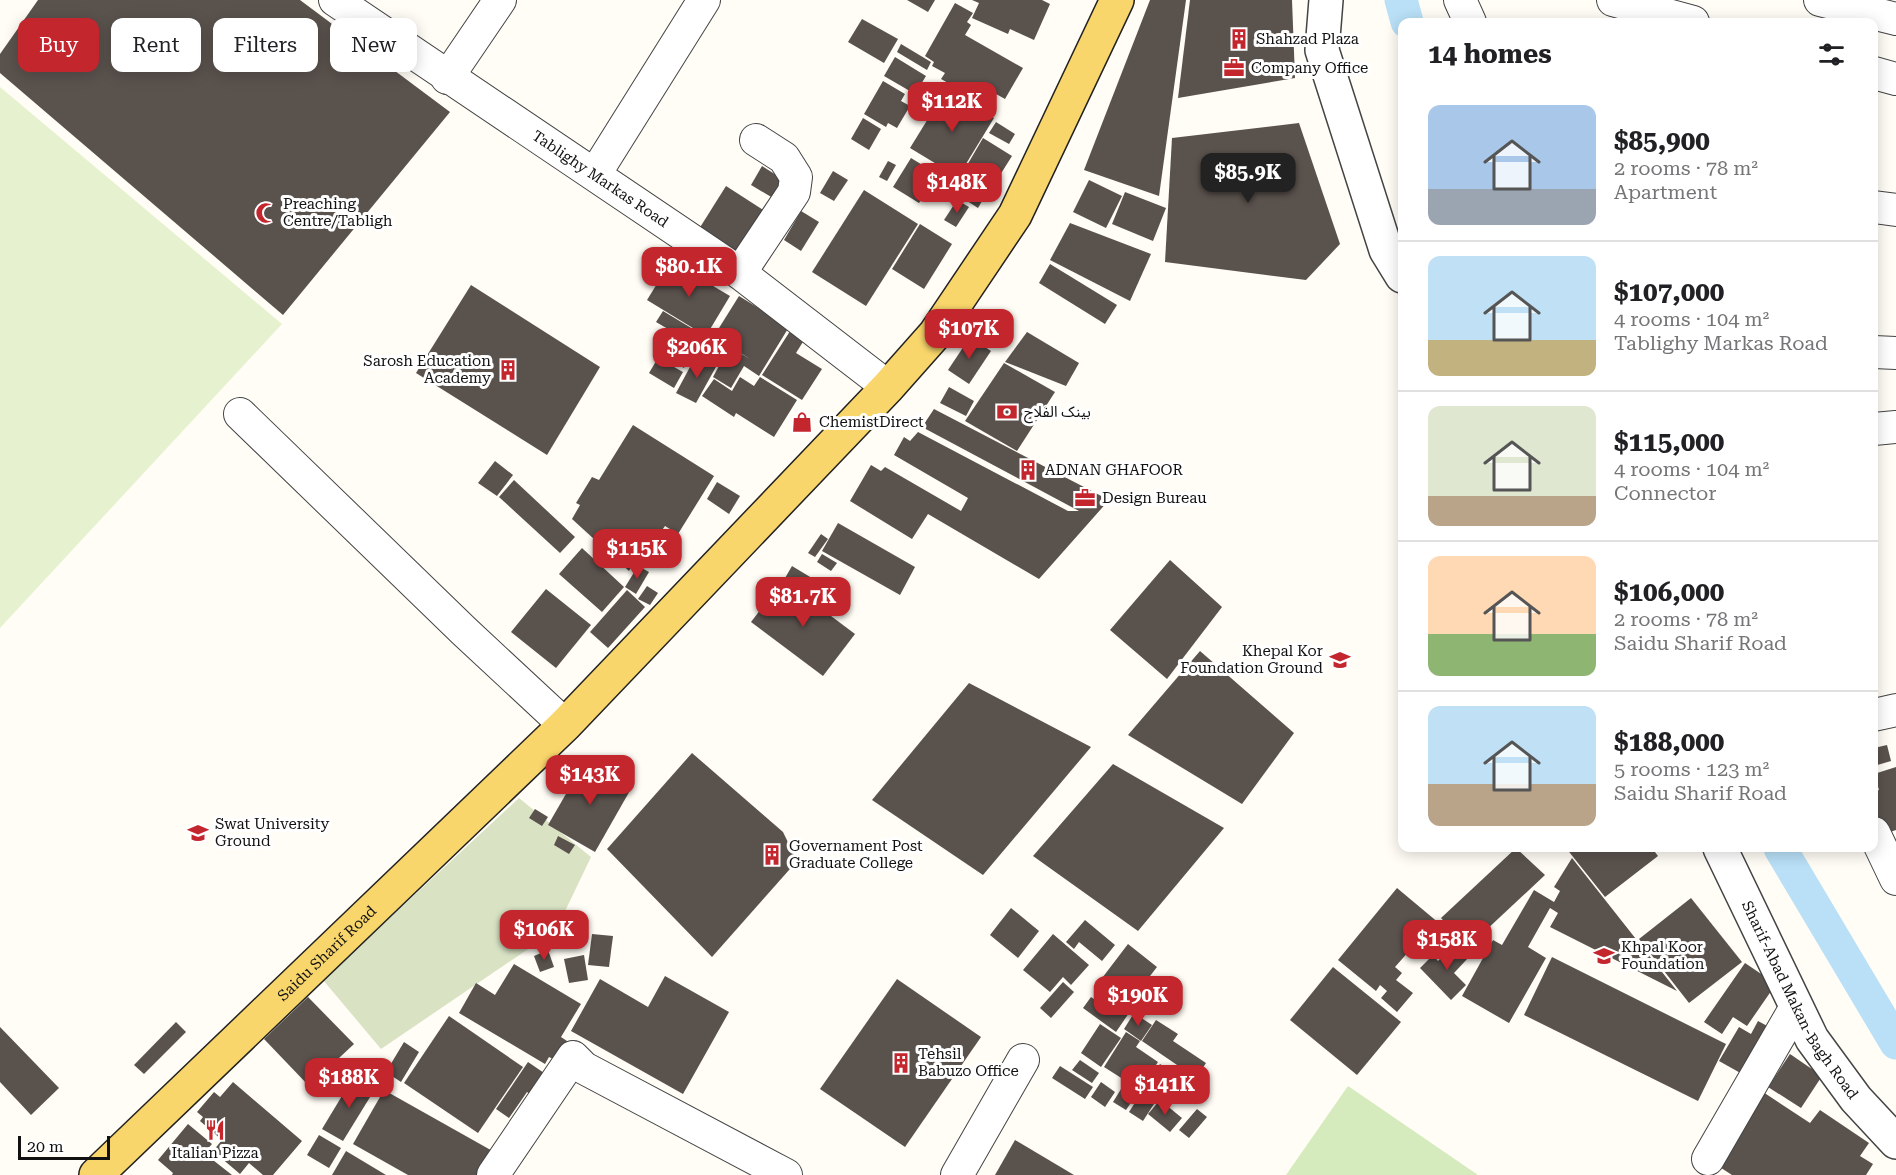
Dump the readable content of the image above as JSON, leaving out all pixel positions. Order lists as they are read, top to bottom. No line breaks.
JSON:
{"streets":{"main road":["Saidu Sharif Road"],"street":["Tablighy Markas Road","Sharif-Abad Makan-Bagh Road"]},"places":{"building":["Shahzad Plaza","Sarosh Education Academy","ADNAN GHAFOOR","Governament Post Graduate College","Tehsil Babuzo Office"],"office":["Company Office","Design Bureau"],"mosque":["Preaching Centre/Tabligh"],"bank":["بینک الفلاح"],"shop":["ChemistDirect"],"school or university":["Khepal Kor Foundation Ground","Swat University Ground","Khpal Koor Foundation"],"restaurant":["Italian Pizza"]},"scale_bar":"20 m","page":{"chip":["Buy","Rent","Filters","New"],"heading":"14 homes","price":["$112K","$85.9K","$148K","$80.1K","$107K","$206K","$115K","$81.7K","$143K","$106K","$158K","$190K","$188K","$141K"],"list":[{"name":"$85,900","note":"2 rooms · 78 m² · Apartment"},{"name":"$107,000","note":"4 rooms · 104 m² · Tablighy Markas Road"},{"name":"$115,000","note":"4 rooms · 104 m² · Connector"},{"name":"$106,000","note":"2 rooms · 78 m² · Saidu Sharif Road"},{"name":"$188,000","note":"5 rooms · 123 m² · Saidu Sharif Road"}],"scale":"20 m"}}
